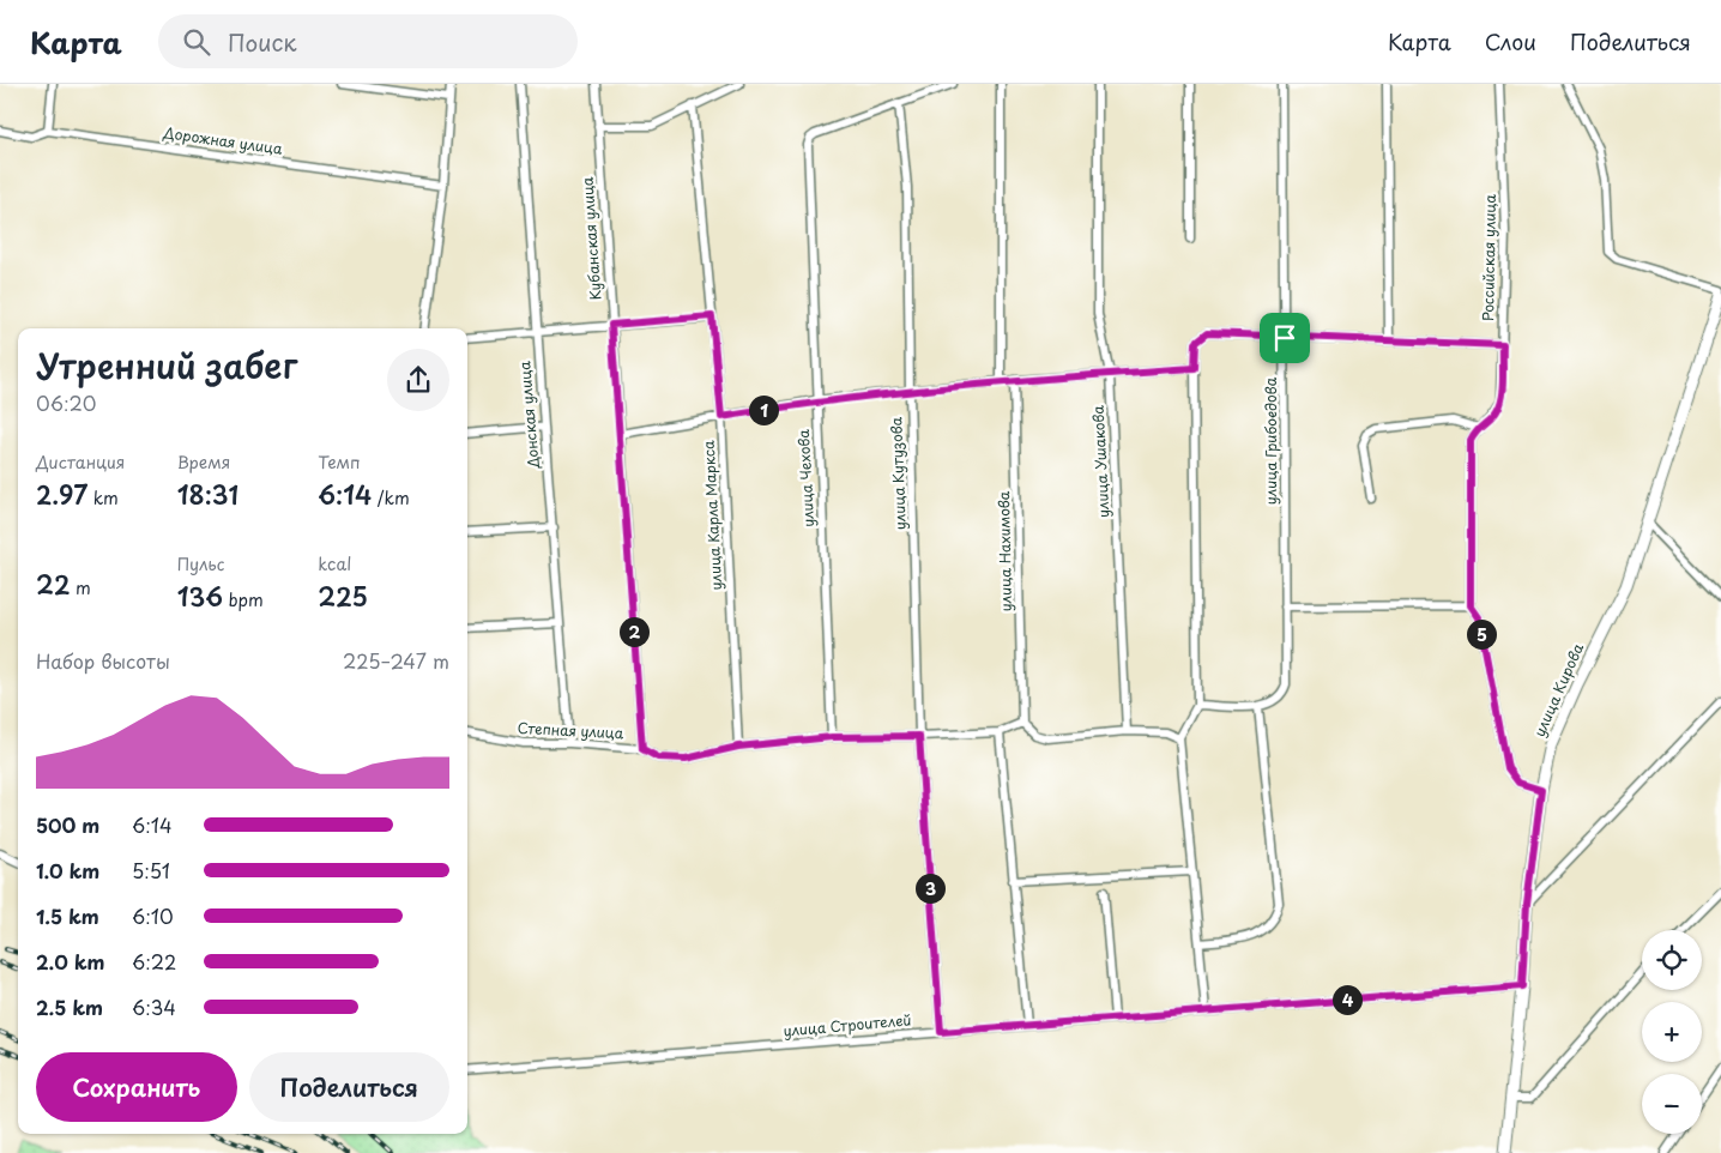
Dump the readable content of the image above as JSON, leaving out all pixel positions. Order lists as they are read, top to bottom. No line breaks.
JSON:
{"streets":{"main road":["улица Кирова"],"street":["Дорожная улица","Кубанская улица","Российская улица","Донская улица","улица Грибоедова","улица Ушакова","улица Кутузова","улица Чехова","улица Карла Маркса","улица Нахимова","Степная улица","улица Строителей"]},"crossings":[["Кубанская улица","Степная улица"],["Донская улица","Степная улица"],["улица Кутузова","улица Чехова"],["улица Кутузова","Степная улица"],["улица Кутузова","улица Строителей"],["улица Чехова","Степная улица"],["улица Карла Маркса","Степная улица"],["улица Нахимова","Степная улица"],["улица Кирова","улица Строителей"]],"page":{"header":"Карта","search":"Поиск","nav":["Карта","Слои","Поделиться"],"heading":["Утренний забег","06:20"],"pins":["1","2","5","3","4"],"stats":[["Дистанция","2.97 km"],["Время","18:31"],["Темп","6:14 /km"],["22 m"],["Пульс","136 bpm"],["kcal","225"]],"chart":["Набор высоты","225–247 m"],"list":[{"name":"500 m","note":"6:14"},{"name":"1.0 km","note":"5:51"},{"name":"1.5 km","note":"6:10"},{"name":"2.0 km","note":"6:22"},{"name":"2.5 km","note":"6:34"}],"map_buttons":["+","−"],"buttons":["Сохранить","Поделиться"]}}
